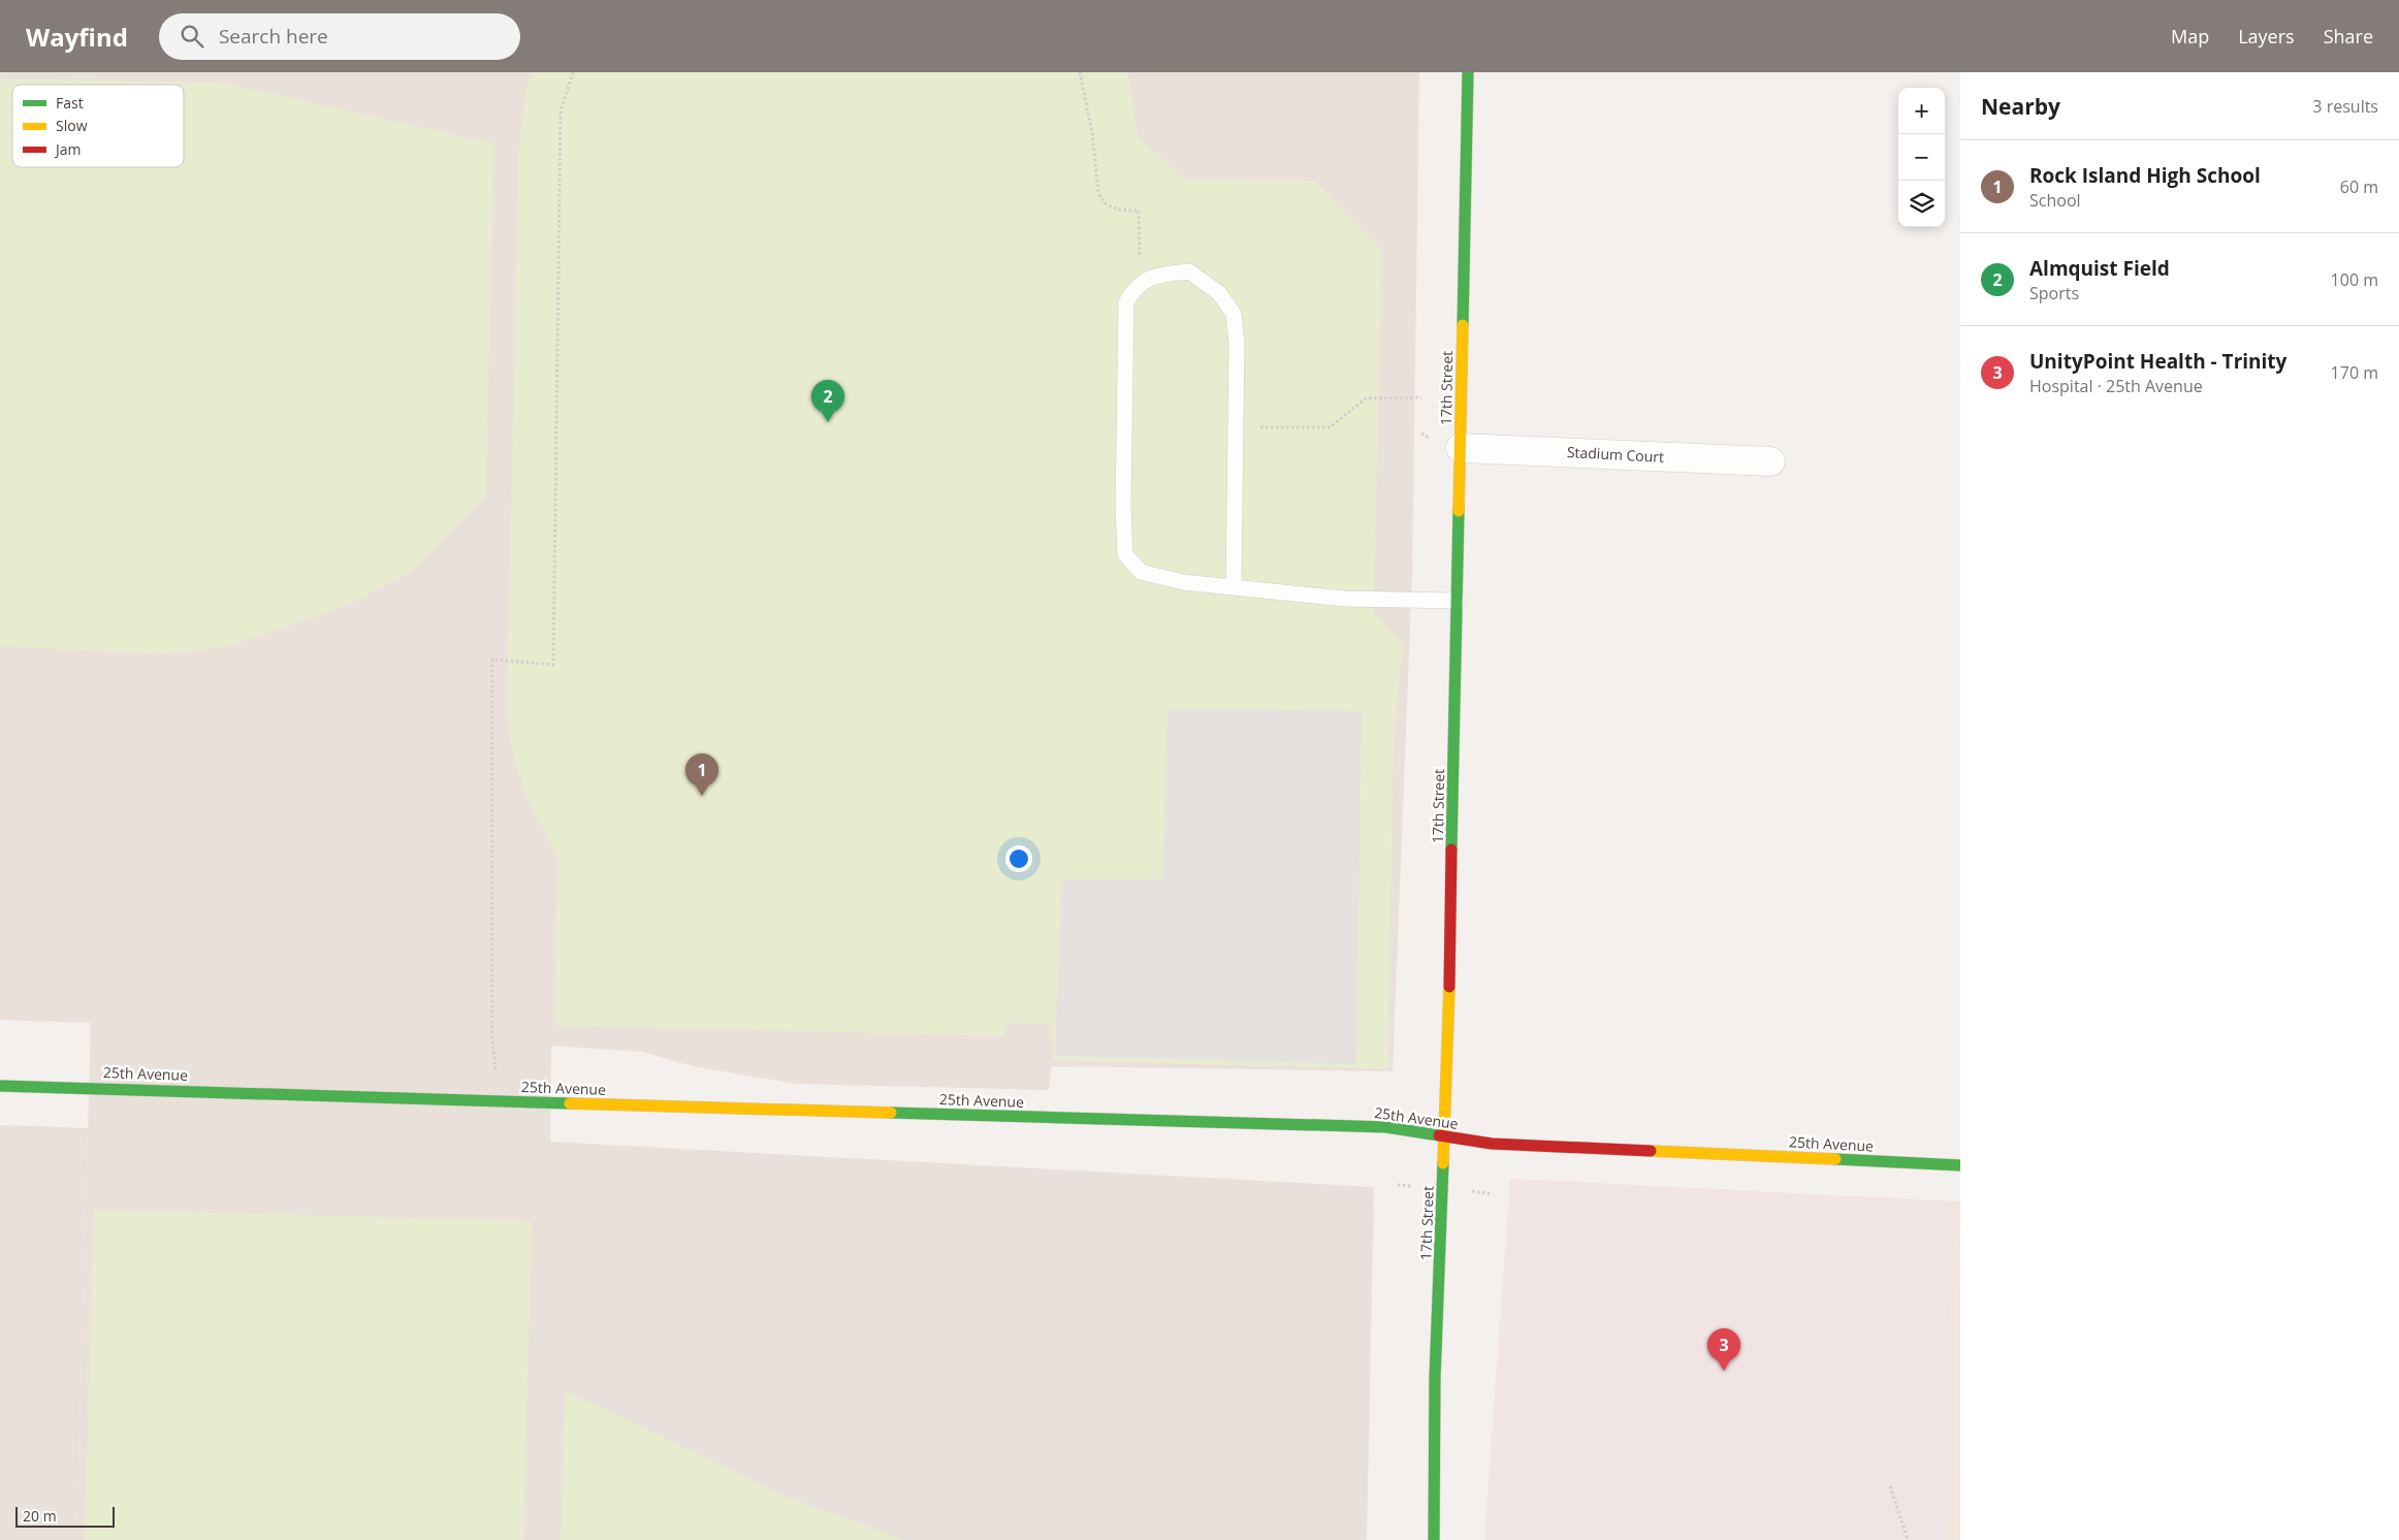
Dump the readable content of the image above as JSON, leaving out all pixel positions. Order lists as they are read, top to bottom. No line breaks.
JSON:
{"streets":{"street":["17th Street","Stadium Court","25th Avenue"]},"crossings":[["17th Street","Stadium Court"],["17th Street","25th Avenue"]],"legend":["Fast","Slow","Jam"],"scale_bar":"20 m","page":{"header":"Wayfind","search":"Search here","nav":["Map","Layers","Share"],"heading":["Nearby","3 results"],"map_buttons":["+","−"],"list":[{"mark":"1","name":"Rock Island High School","note":"School","value":"60 m"},{"mark":"2","name":"Almquist Field","note":"Sports","value":"100 m"},{"mark":"3","name":"UnityPoint Health - Trinity","note":"Hospital · 25th Avenue","value":"170 m"}],"pins":["2","1","3"],"scale":"20 m"}}
